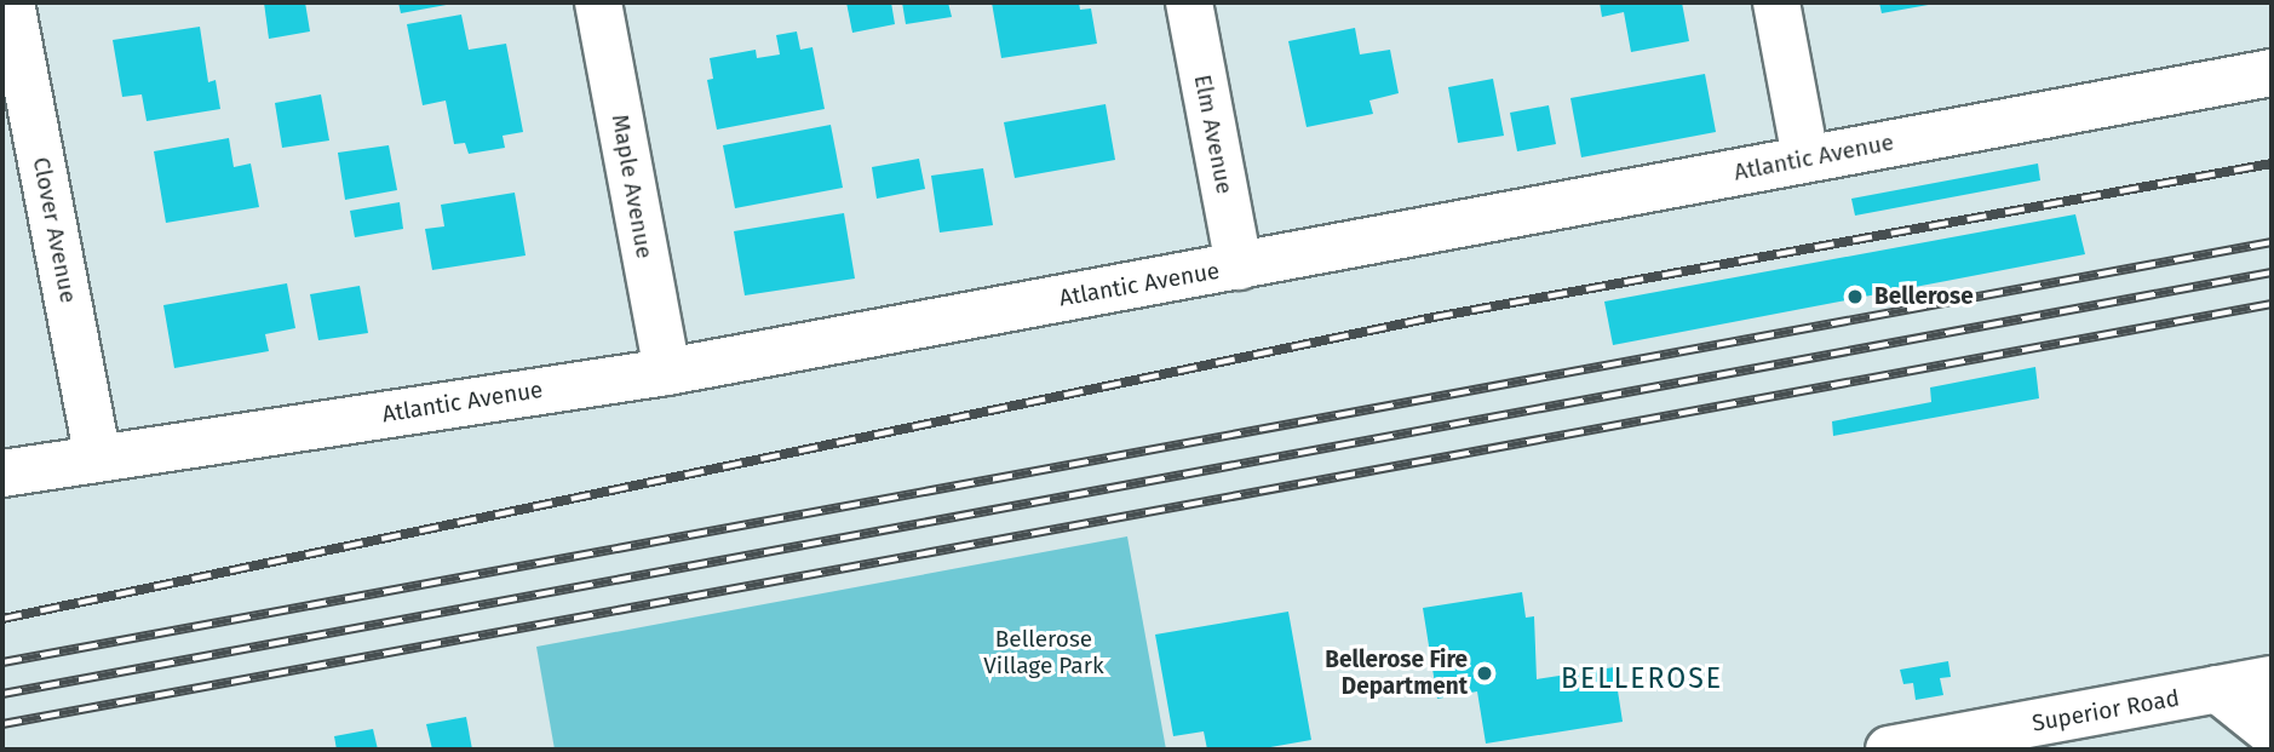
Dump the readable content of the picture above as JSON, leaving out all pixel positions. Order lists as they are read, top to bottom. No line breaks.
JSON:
{"streets":{"street":["Elm Avenue","Atlantic Avenue","Maple Avenue","Clover Avenue","Superior Road"]},"crossings":[["Elm Avenue","Atlantic Avenue"],["Atlantic Avenue","Maple Avenue"],["Atlantic Avenue","Clover Avenue"]],"districts":["BELLEROSE"],"parks":["Bellerose Village Park"],"places":["Bellerose","Bellerose Fire Department"]}
